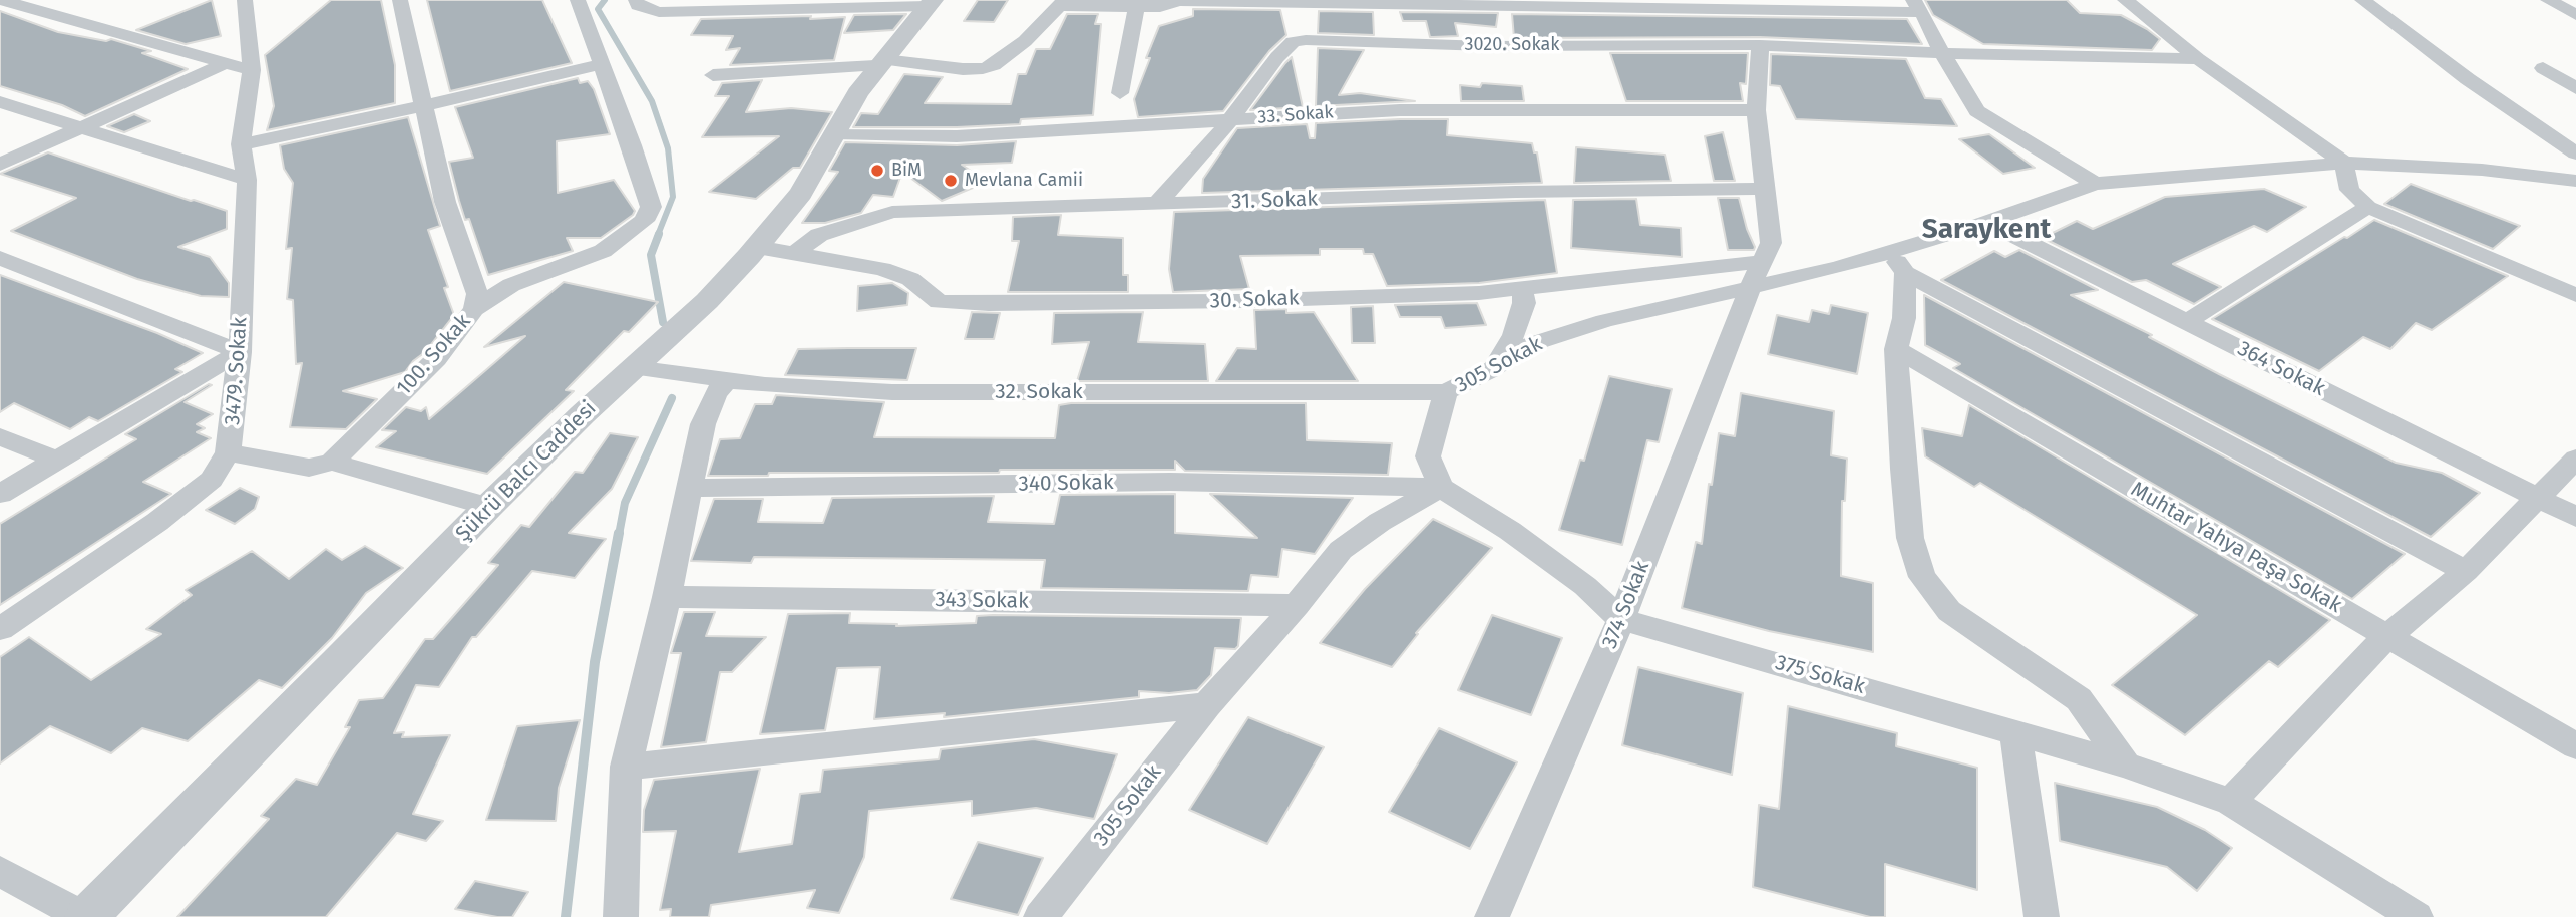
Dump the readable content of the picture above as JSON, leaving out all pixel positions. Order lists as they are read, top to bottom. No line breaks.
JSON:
{"streets":{"street":["3020. Sokak","33. Sokak","31. Sokak","30. Sokak","100. Sokak","305 Sokak","364 Sokak","3479. Sokak","32. Sokak","Şükrü Balcı Caddesi","340 Sokak","Muhtar Yahya Paşa Sokak","343 Sokak","374 Sokak","375 Sokak"]},"crossings":[["3020. Sokak","33. Sokak"],["3020. Sokak","31. Sokak"],["33. Sokak","Şükrü Balcı Caddesi"],["31. Sokak","30. Sokak"],["30. Sokak","Şükrü Balcı Caddesi"],["305 Sokak","364 Sokak"],["305 Sokak","32. Sokak"],["305 Sokak","340 Sokak"],["305 Sokak","343 Sokak"],["305 Sokak","374 Sokak"],["305 Sokak","375 Sokak"],["32. Sokak","Şükrü Balcı Caddesi"],["340 Sokak","375 Sokak"],["374 Sokak","375 Sokak"]],"districts":["Saraykent"],"places":["BiM","Mevlana Camii"]}
